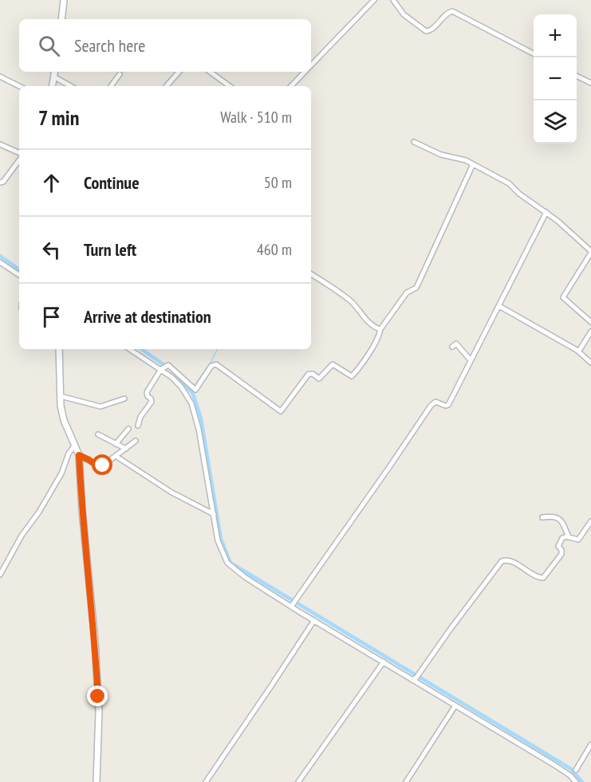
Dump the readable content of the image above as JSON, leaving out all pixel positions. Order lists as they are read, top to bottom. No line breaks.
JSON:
{"page":{"map_buttons":["+","−"],"search":"Search here","heading":["7 min","Walk · 510 m"],"list":[["Continue","50 m"],["Turn left","460 m"],"Arrive at destination"]}}
